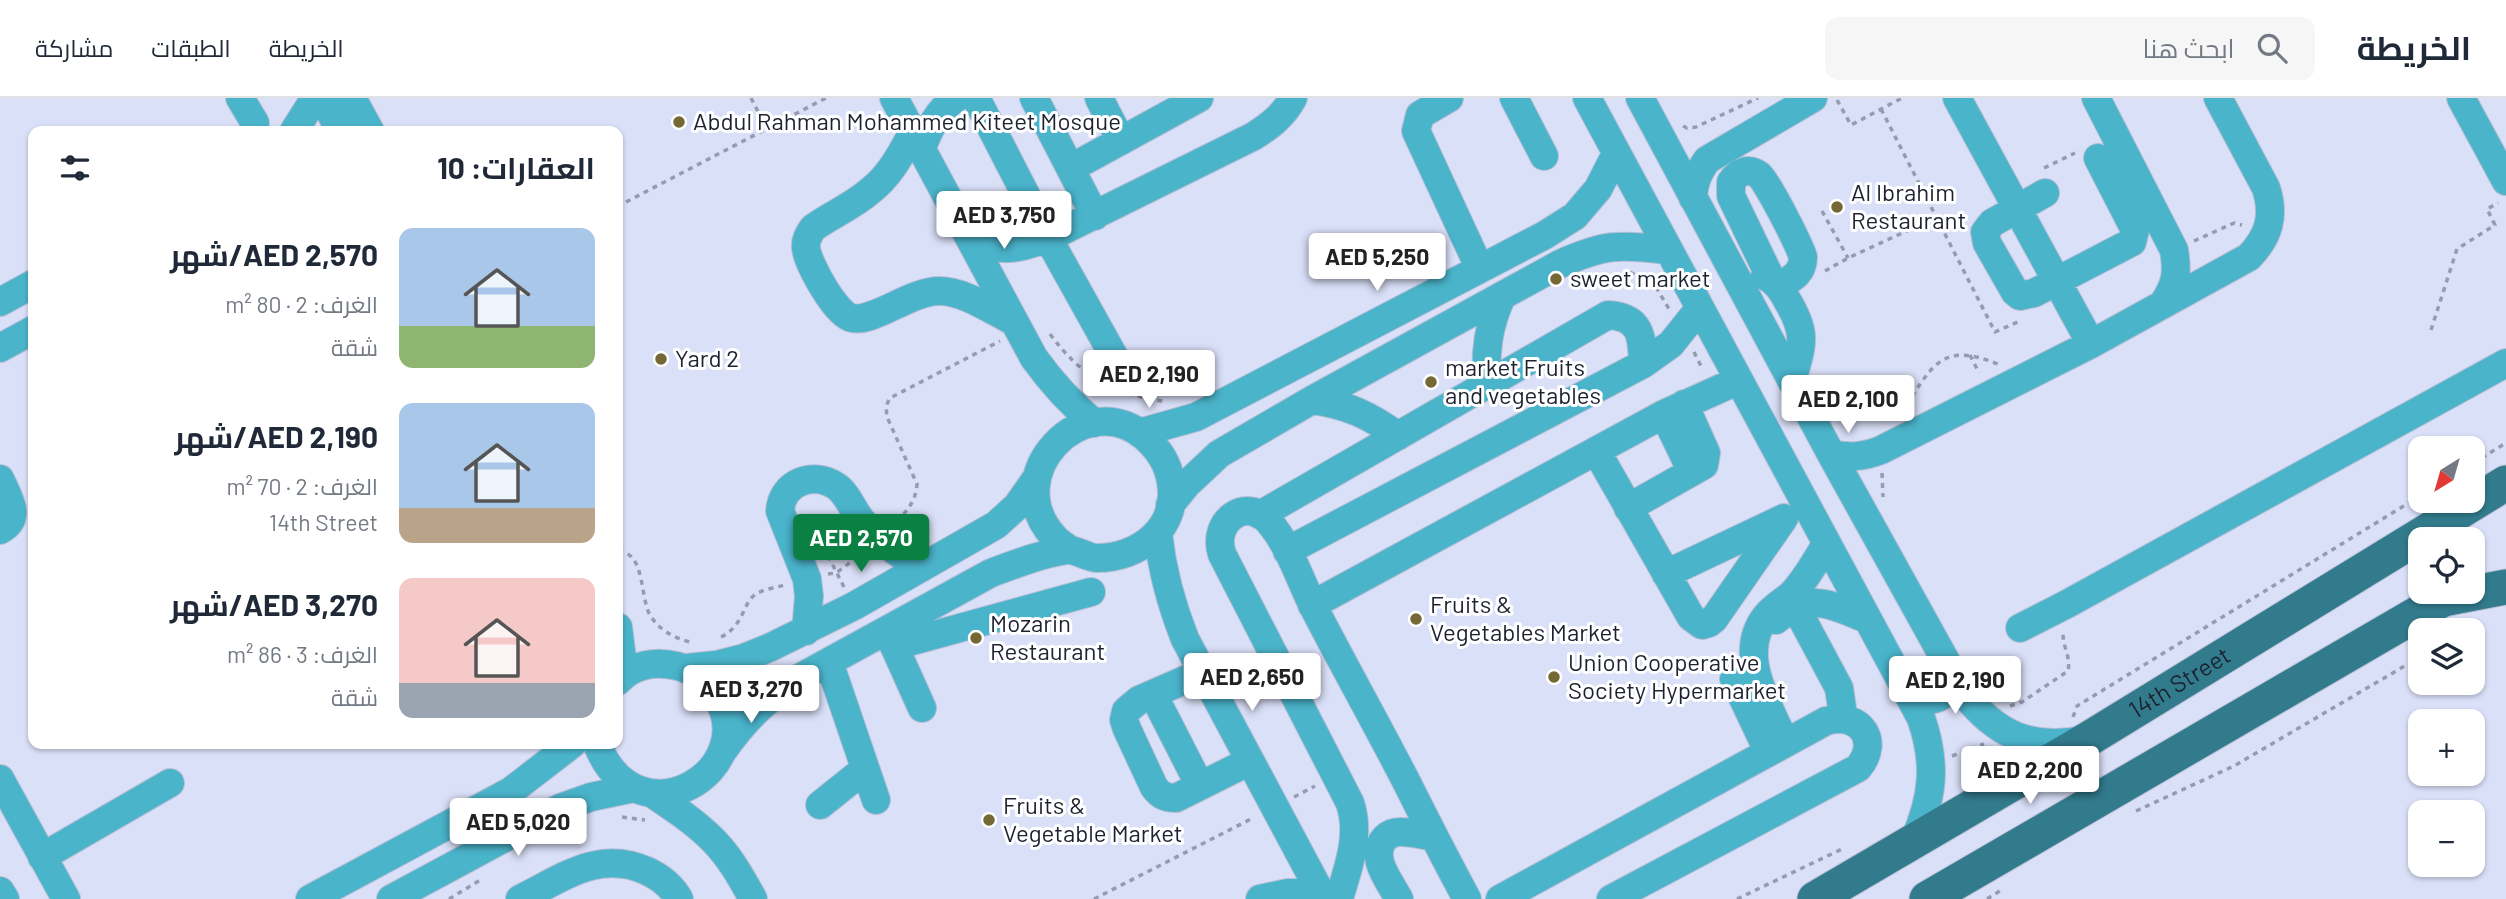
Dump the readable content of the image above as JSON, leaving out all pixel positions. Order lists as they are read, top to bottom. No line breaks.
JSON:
{"streets":{"main road":["14th Street"]},"places":["Abdul Rahman Mohammed Kiteet Mosque","Al Ibrahim Restaurant","sweet market","Yard 2","market Fruits and vegetables","Fruits & Vegetables Market","Mozarin Restaurant","Union Cooperative Society Hypermarket","Fruits & Vegetable Market"],"north":"bottom left","page":{"header":"الخريطة","search":"ابحث هنا","nav":["الخريطة","الطبقات","مشاركة"],"heading":"العقارات: 10","price":["AED 3,750","AED 5,250","AED 2,190","AED 2,100","AED 2,570","AED 2,650","AED 2,190","AED 3,270","AED 2,200","AED 5,020"],"list":[{"name":"AED 2,570/شهر","note":"الغرف: 2 · 80 m² · شقة"},{"name":"AED 2,190/شهر","note":"الغرف: 2 · 70 m² · 14th Street"},{"name":"AED 3,270/شهر","note":"الغرف: 3 · 86 m² · شقة"}],"map_buttons":["+","−"]}}
